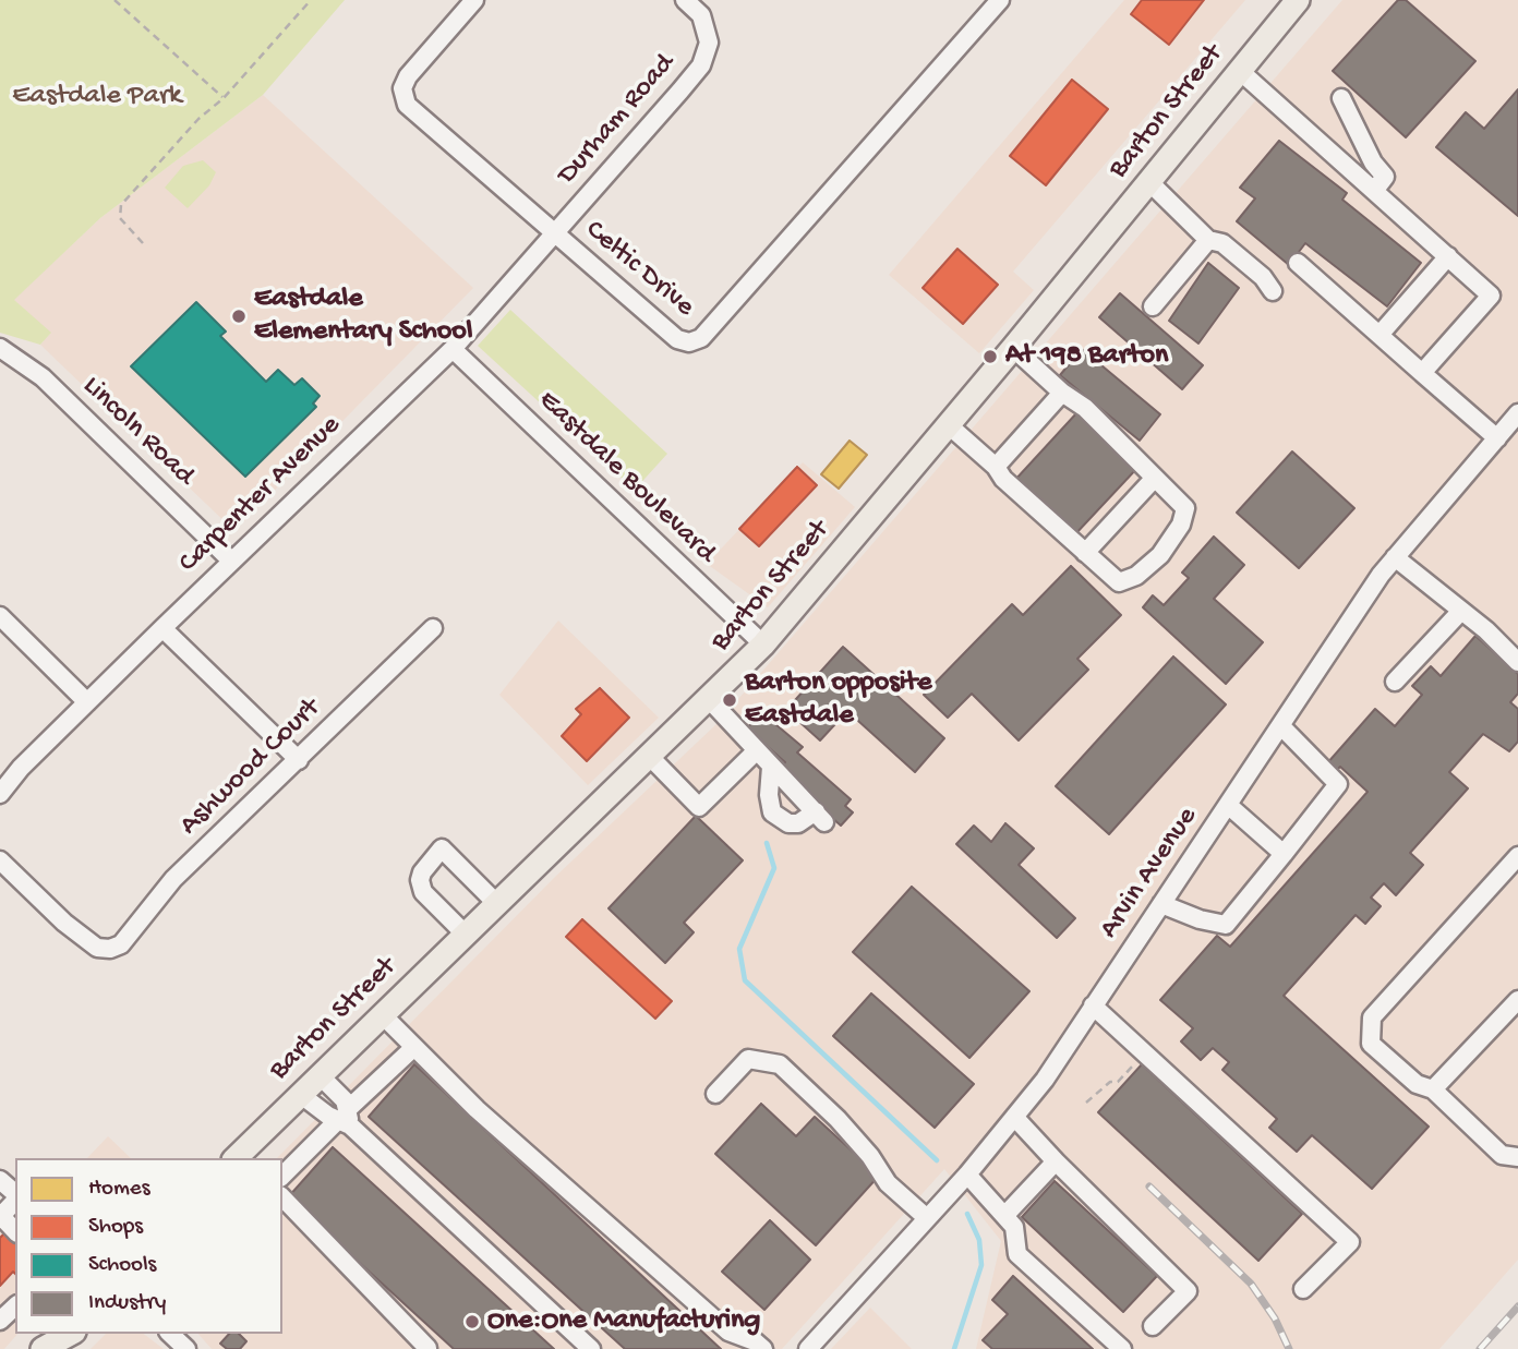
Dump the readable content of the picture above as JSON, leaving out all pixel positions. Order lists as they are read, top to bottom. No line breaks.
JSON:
{"streets":{"main road":["Barton Street"],"street":["Durham Road","Celtic Drive","Lincoln Road","Eastdale Boulevard","Carpenter Avenue","Ashwood Court","Arvin Avenue"]},"crossings":[["Barton Street","Eastdale Boulevard"],["Durham Road","Celtic Drive"],["Durham Road","Carpenter Avenue"],["Celtic Drive","Carpenter Avenue"],["Lincoln Road","Carpenter Avenue"],["Eastdale Boulevard","Carpenter Avenue"]],"parks":["Eastdale Park"],"places":["Eastdale Elementary School","At 198 Barton","Barton opposite Eastdale","One:One Manufacturing"],"legend":["Homes","Shops","Schools","Industry"]}
